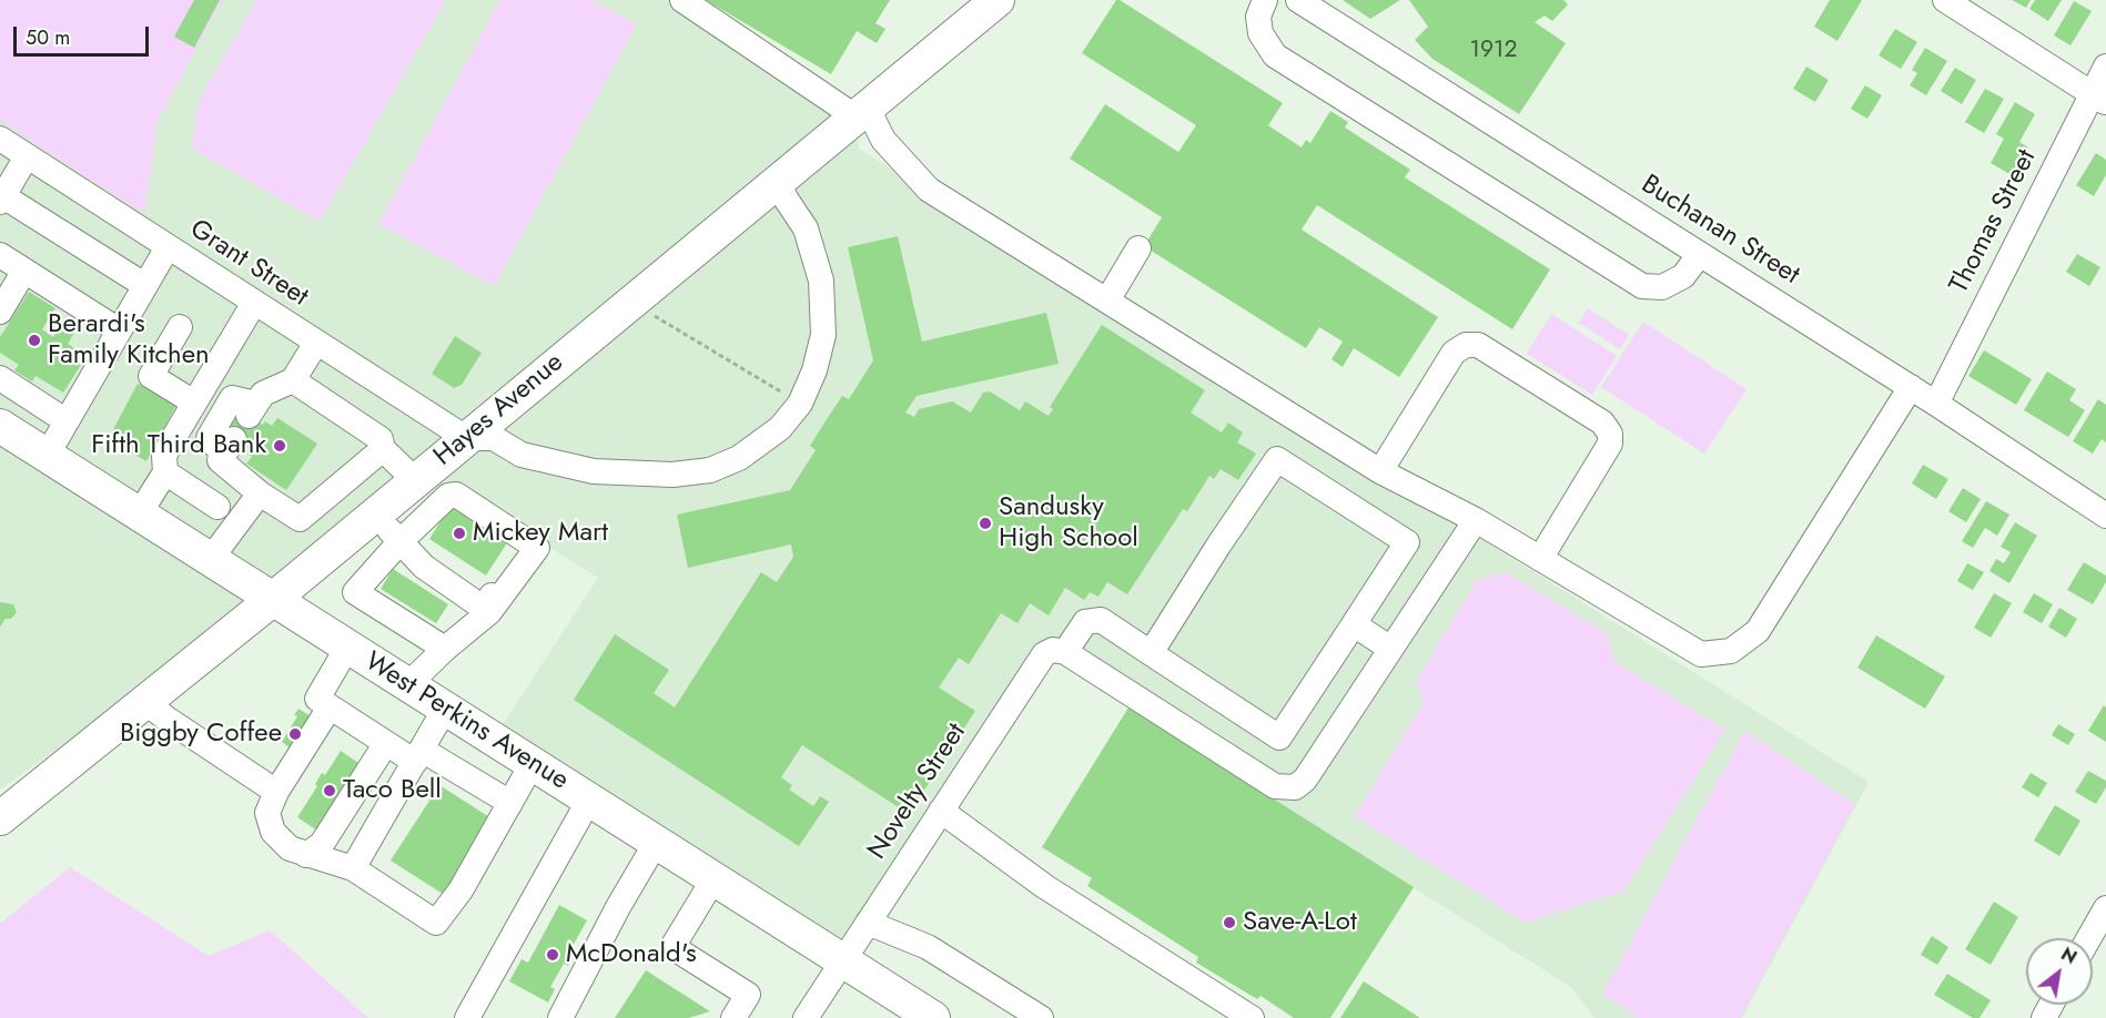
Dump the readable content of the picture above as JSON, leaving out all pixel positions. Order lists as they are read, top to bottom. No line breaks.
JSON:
{"streets":{"main road":["Hayes Avenue","West Perkins Avenue"],"street":["Thomas Street","Buchanan Street","Grant Street","Novelty Street"]},"crossings":[["Thomas Street","Buchanan Street"],["Grant Street","Hayes Avenue"],["Hayes Avenue","West Perkins Avenue"],["West Perkins Avenue","Novelty Street"]],"places":["Berardi's Family Kitchen","Fifth Third Bank","Sandusky High School","Mickey Mart","Biggby Coffee","Taco Bell","Save-A-Lot","McDonald's"],"house_numbers":["1912"],"scale_bar":"50 m","north":"top right"}
